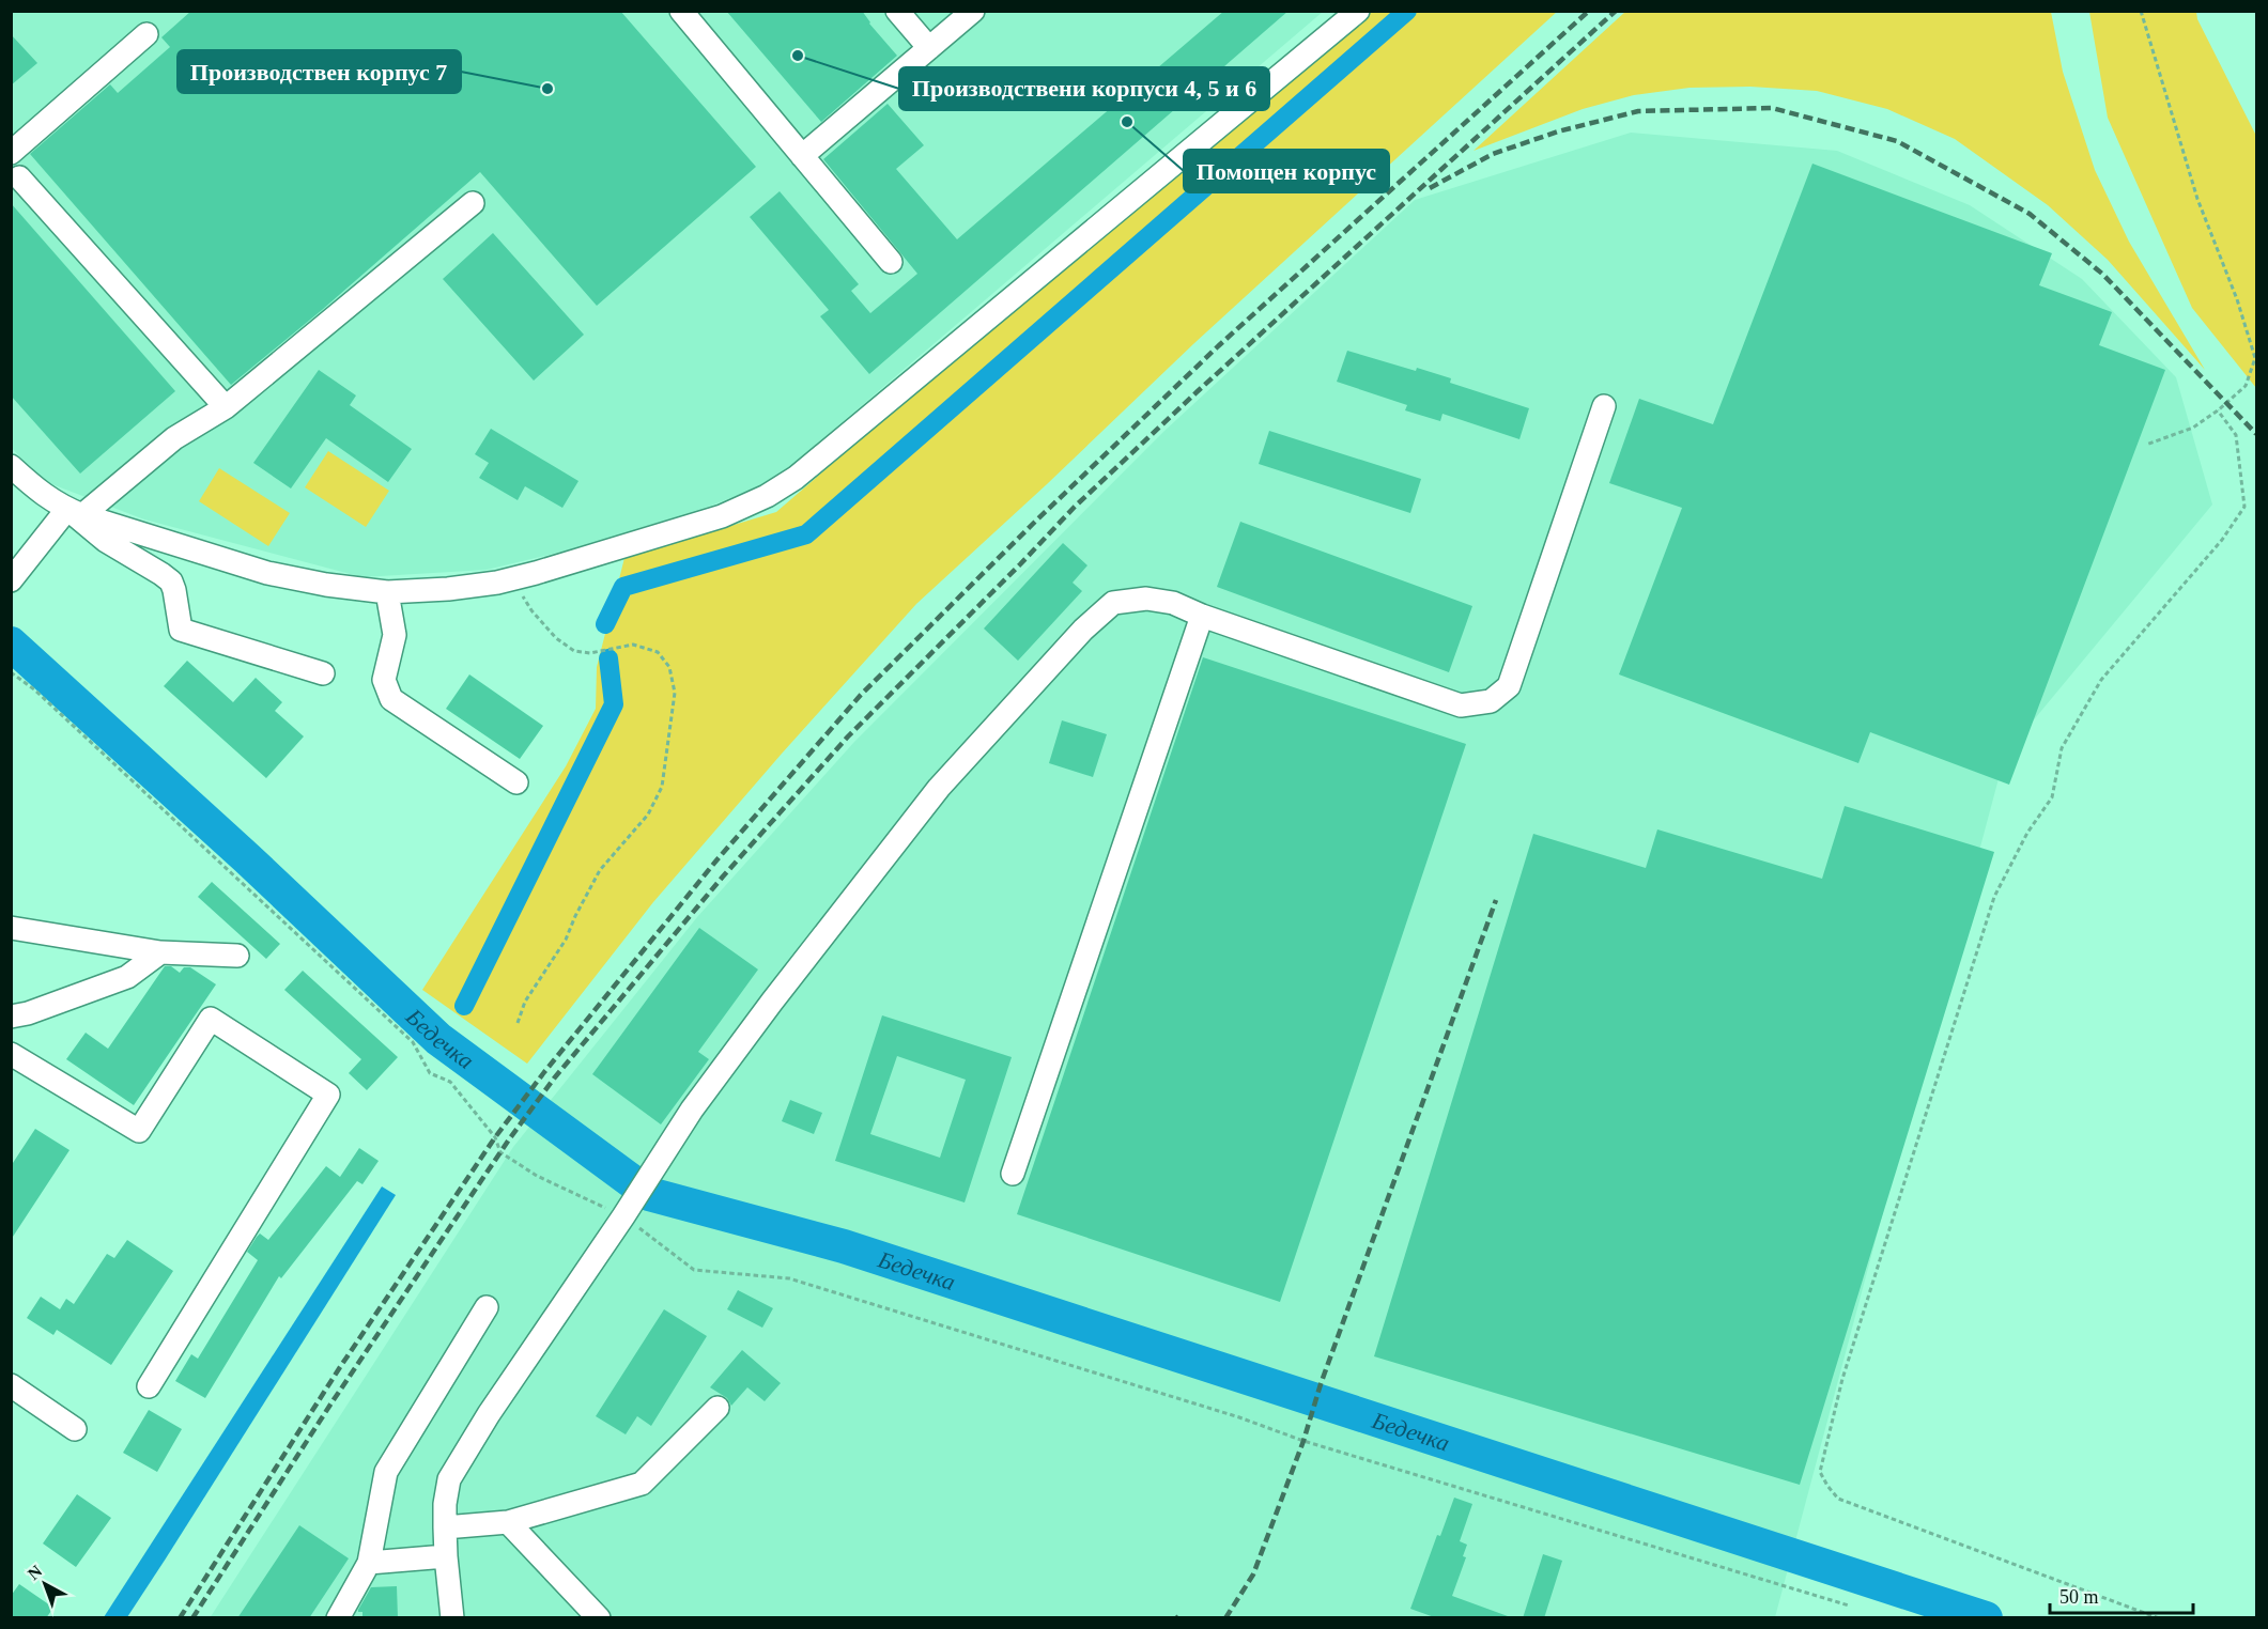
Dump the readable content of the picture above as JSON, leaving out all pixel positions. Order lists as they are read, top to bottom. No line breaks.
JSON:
{"water":["Бедечка"],"places":["Производствени корпуси 4, 5 и 6","Производствeн корпус 7","Помощен корпус"],"scale_bar":"50 m","north":"top left"}
